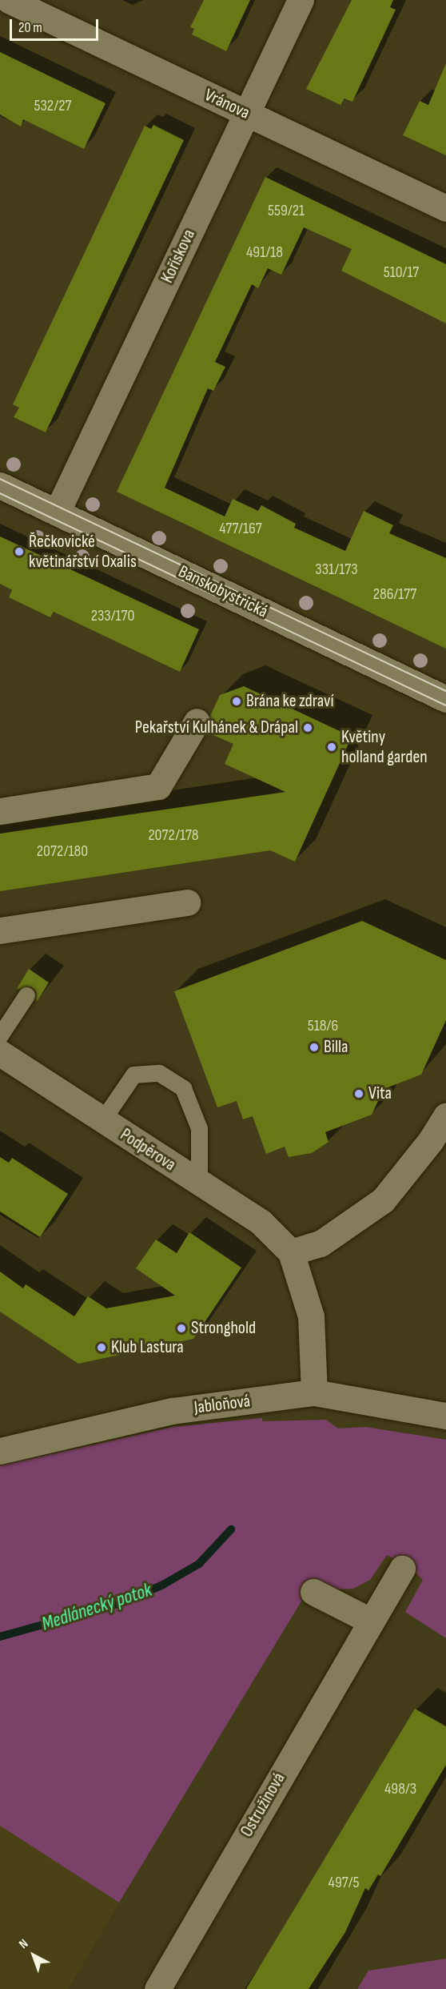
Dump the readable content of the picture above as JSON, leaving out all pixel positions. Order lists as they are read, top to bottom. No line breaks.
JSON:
{"streets":{"street":["Vránova","Kořískova","Banskobystrická","Podpěrova","Jabloňová","Ostružinová"]},"crossings":[["Vránova","Kořískova"],["Kořískova","Banskobystrická"],["Podpěrova","Jabloňová"]],"water":["Medlánecký potok"],"places":["Řečkovické květinářství Oxalis","Brána ke zdraví","Pekařství Kulhánek & Drápal","Květiny holland garden","Billa","Vita","Stronghold","Klub Lastura"],"house_numbers":["532/27","559/21","491/18","510/17","477/167","331/173","286/177","233/170","2072/178","2072/180","518/6","498/3","497/5"],"scale_bar":"20 m","north":"top left"}
